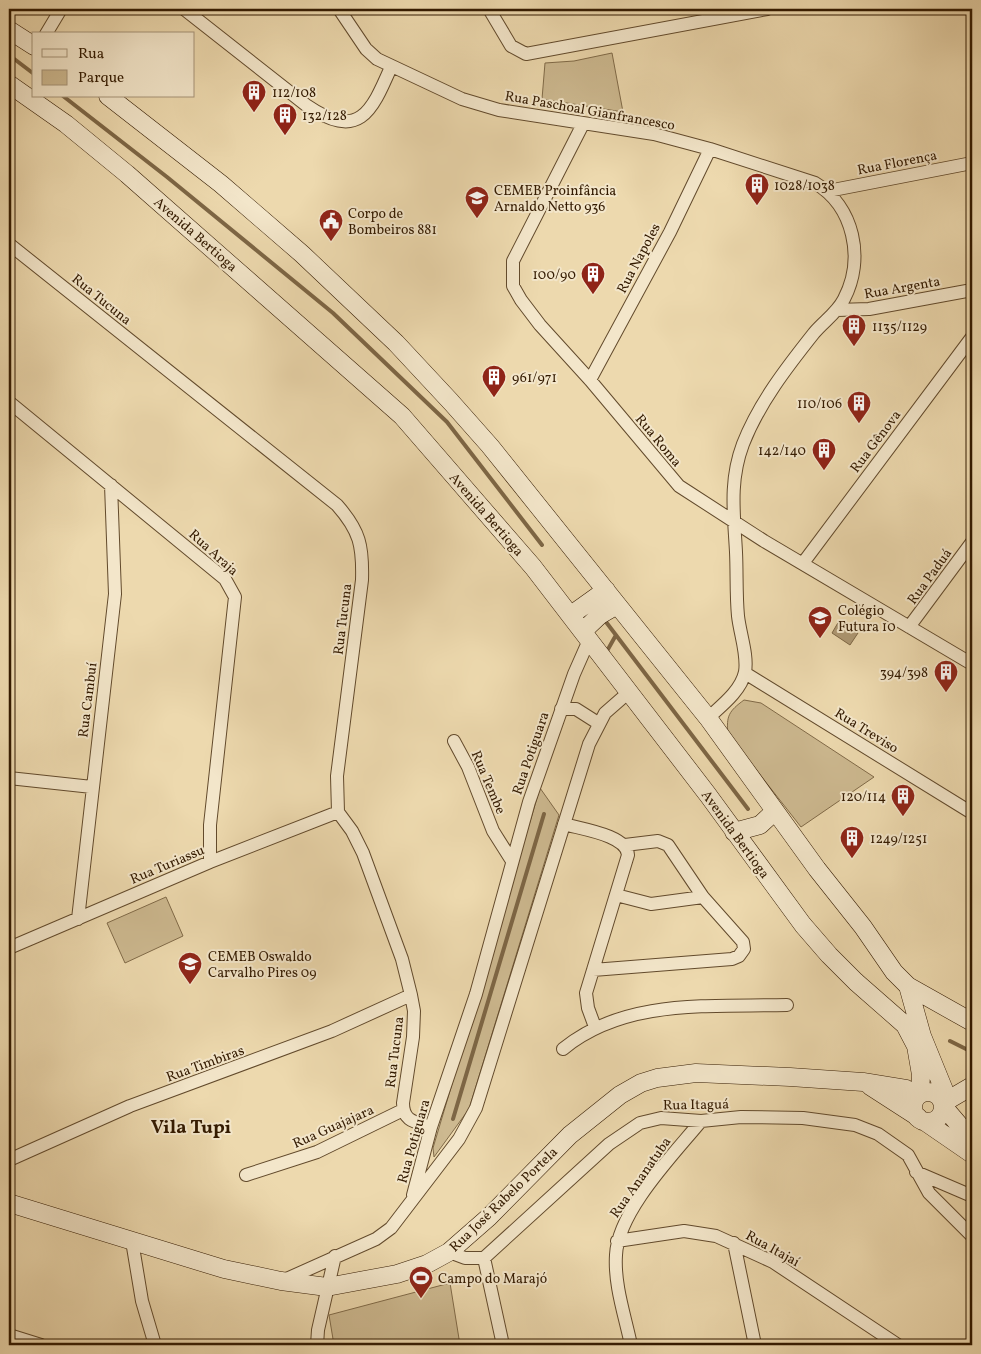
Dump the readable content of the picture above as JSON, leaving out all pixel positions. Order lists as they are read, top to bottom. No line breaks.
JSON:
{"streets":{"street":["Rua Paschoal Gianfrancesco","Rua Florença","Avenida Bertioga","Rua Napoles","Rua Argenta","Rua Tucuna","Rua Roma","Rua Gênova","Rua Araja","Rua Paduá","Rua Cambuí","Rua Treviso","Rua Potiguara","Rua Tembe","Rua Turiassu","Rua Timbiras","Rua Itaguá","Rua Guajajara","Rua Ananatuba","Rua José Rabelo Portela","Rua Itajaí"]},"crossings":[["Rua Paschoal Gianfrancesco","Rua Florença"],["Rua Paschoal Gianfrancesco","Rua Napoles"],["Rua Paschoal Gianfrancesco","Rua Argenta"],["Rua Paschoal Gianfrancesco","Rua Roma"],["Rua Paschoal Gianfrancesco","Rua Treviso"],["Avenida Bertioga","Rua Potiguara"],["Avenida Bertioga","Rua José Rabelo Portela"],["Rua Napoles","Rua Roma"],["Rua Tucuna","Rua Turiassu"],["Rua Tucuna","Rua Timbiras"],["Rua Tucuna","Rua Guajajara"],["Rua Roma","Rua Gênova"],["Rua Roma","Rua Paduá"],["Rua Araja","Rua Cambuí"],["Rua Araja","Rua Turiassu"],["Rua Cambuí","Rua Turiassu"],["Rua Potiguara","Rua Tembe"],["Rua Itaguá","Rua Ananatuba"],["Rua Ananatuba","Rua Itajaí"]],"districts":["Vila Tupi"],"places":{"building":["112/108","132/128","1028/1038","100/90","1135/1129","961/971","110/106","142/140","394/398","120/114","1249/1251"],"school or university":["CEMEB Proinfância Arnaldo Netto 936","Colégio Futura 10","CEMEB Oswaldo Carvalho Pires 09"],"public building":["Corpo de Bombeiros 881"],"sports":["Campo do Marajó"]},"legend":["Rua","Parque"]}
